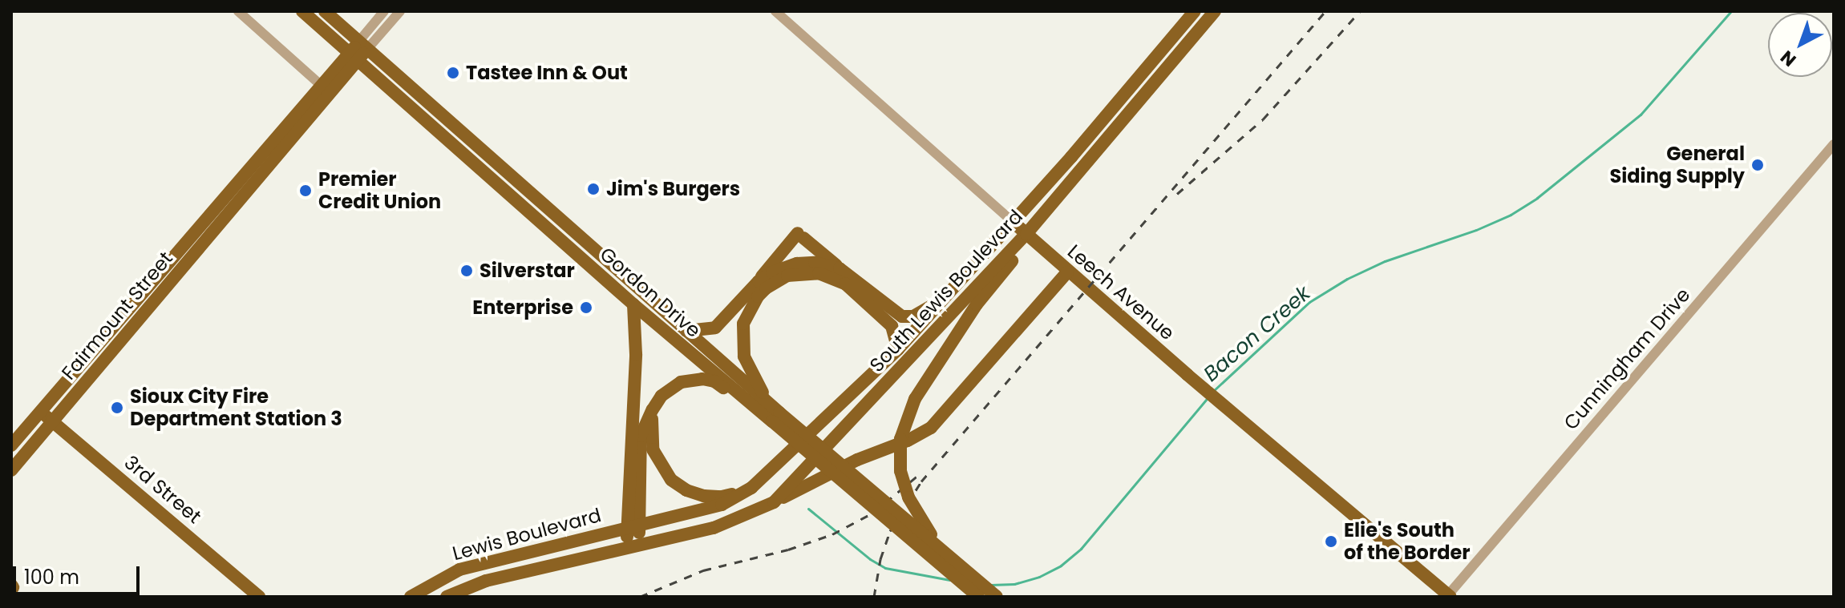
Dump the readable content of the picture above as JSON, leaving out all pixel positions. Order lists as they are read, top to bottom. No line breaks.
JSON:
{"streets":{"main road":["South Lewis Boulevard","Gordon Drive","Leech Avenue","Fairmount Street","3rd Street","Lewis Boulevard"],"street":["Cunningham Drive"]},"crossings":[["South Lewis Boulevard","Leech Avenue"],["South Lewis Boulevard","Lewis Boulevard"],["Leech Avenue","Cunningham Drive"],["Fairmount Street","3rd Street"]],"water":["Bacon Creek"],"places":["Tastee Inn & Out","General Siding Supply","Jim's Burgers","Premier Credit Union","Silverstar","Enterprise","Sioux City Fire Department Station 3","Elie's South of the Border"],"scale_bar":"100 m","north":"bottom left"}
